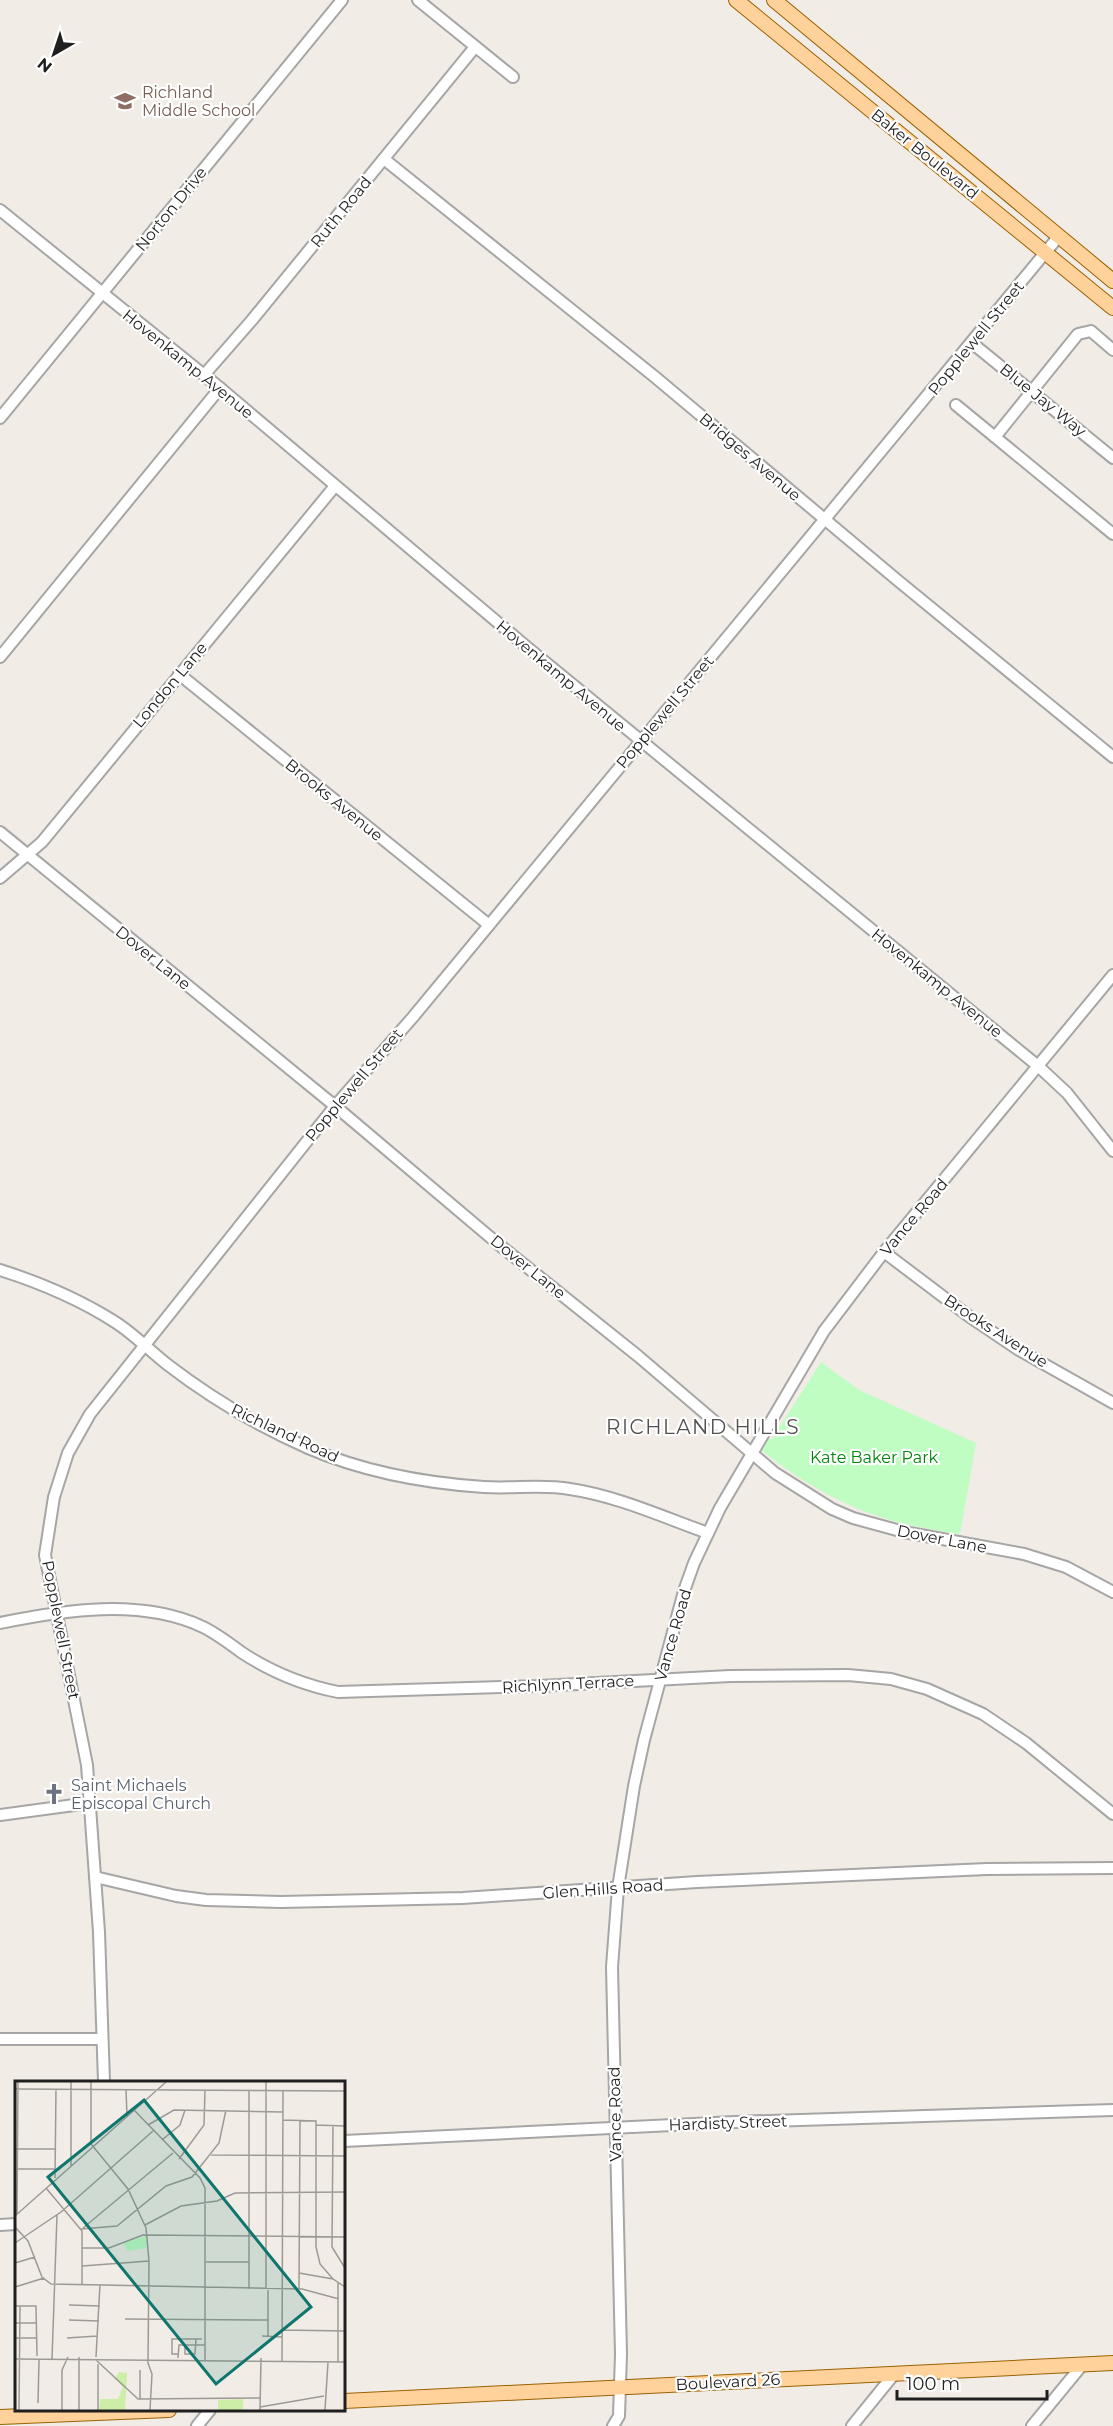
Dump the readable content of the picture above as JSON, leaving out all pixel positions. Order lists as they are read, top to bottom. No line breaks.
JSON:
{"streets":{"main road":["Baker Boulevard","Boulevard 26"],"street":["Norton Drive","Ruth Road","Popplewell Street","Hovenkamp Avenue","Blue Jay Way","Bridges Avenue","London Lane","Brooks Avenue","Dover Lane","Vance Road","Richland Road","Richlynn Terrace","Glen Hills Road","Hardisty Street"]},"crossings":[["Baker Boulevard","Popplewell Street"],["Norton Drive","Hovenkamp Avenue"],["Ruth Road","Hovenkamp Avenue"],["Ruth Road","Bridges Avenue"],["Popplewell Street","Hovenkamp Avenue"],["Popplewell Street","Blue Jay Way"],["Popplewell Street","Bridges Avenue"],["Popplewell Street","Brooks Avenue"],["Popplewell Street","Dover Lane"],["Popplewell Street","Richland Road"],["Popplewell Street","Richlynn Terrace"],["Popplewell Street","Glen Hills Road"],["Hovenkamp Avenue","London Lane"],["Hovenkamp Avenue","Vance Road"],["London Lane","Brooks Avenue"],["London Lane","Dover Lane"],["Brooks Avenue","Vance Road"],["Dover Lane","Vance Road"],["Vance Road","Richland Road"],["Vance Road","Richlynn Terrace"],["Vance Road","Glen Hills Road"],["Vance Road","Hardisty Street"],["Vance Road","Boulevard 26"]],"districts":["RICHLAND HILLS"],"parks":["Kate Baker Park"],"places":{"school or university":["Richland Middle School"],"church":["Saint Michaels Episcopal Church"]},"scale_bar":"100 m","north":"bottom left"}
